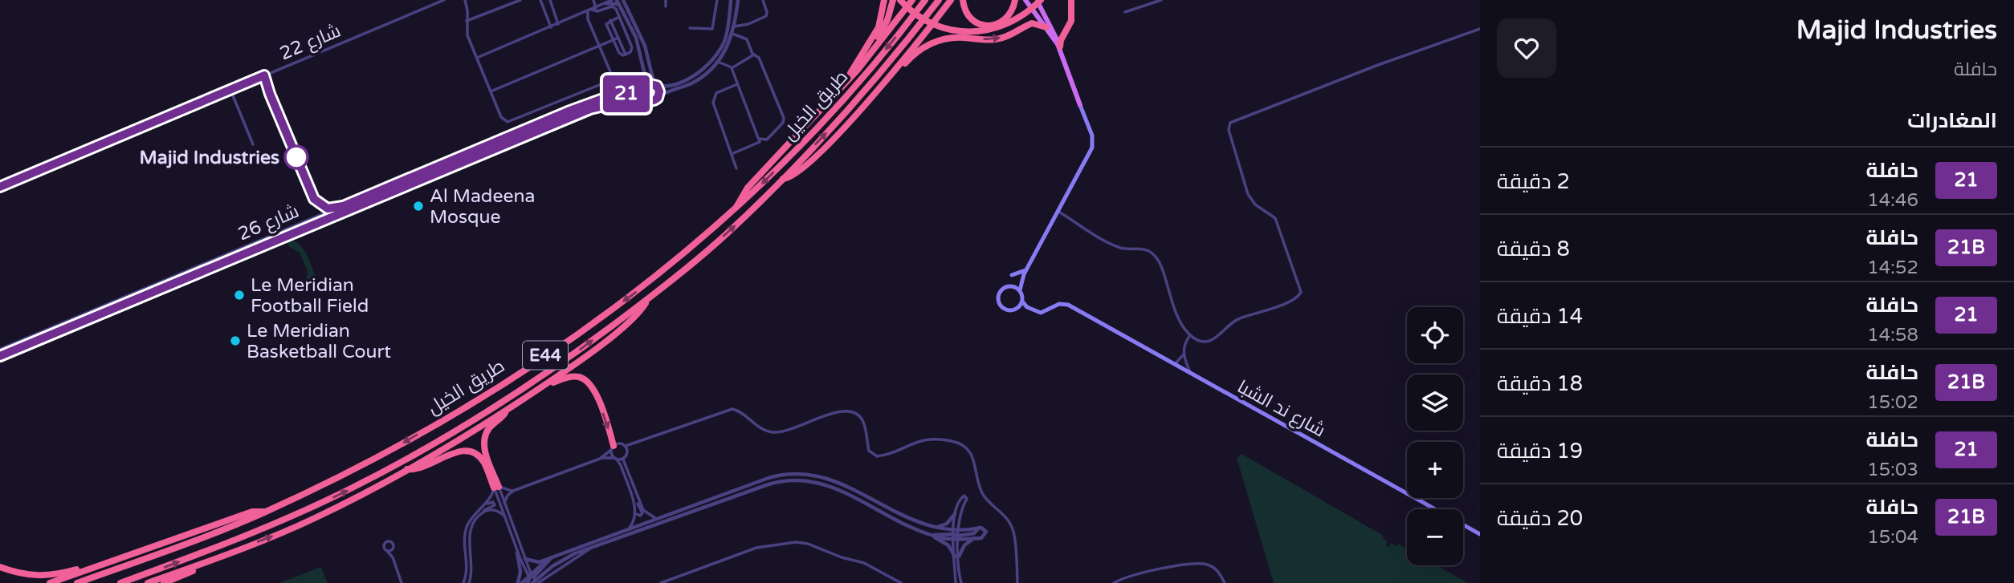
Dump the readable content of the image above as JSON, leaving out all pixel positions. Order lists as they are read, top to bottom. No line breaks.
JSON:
{"streets":{"highway":["طريق الخيل","E44"],"main road":["شارع ند الشبا"],"street":["شارع 22","شارع 26"]},"places":["Majid Industries","Al Madeena Mosque","Le Meridian Football Field","Le Meridian Basketball Court"],"lines":["bus line 21"],"page":{"heading":[["Majid Industries","حافلة"],"المغادرات"],"on_map":"21","list":[{"mark":"21","name":"حافلة","note":"14:46","value":"2 دقيقة"},{"mark":"21B","name":"حافلة","note":"14:52","value":"8 دقيقة"},{"mark":"21","name":"حافلة","note":"14:58","value":"14 دقيقة"},{"mark":"21B","name":"حافلة","note":"15:02","value":"18 دقيقة"},{"mark":"21","name":"حافلة","note":"15:03","value":"19 دقيقة"},{"mark":"21B","name":"حافلة","note":"15:04","value":"20 دقيقة"}],"map_buttons":["+","−"]}}
